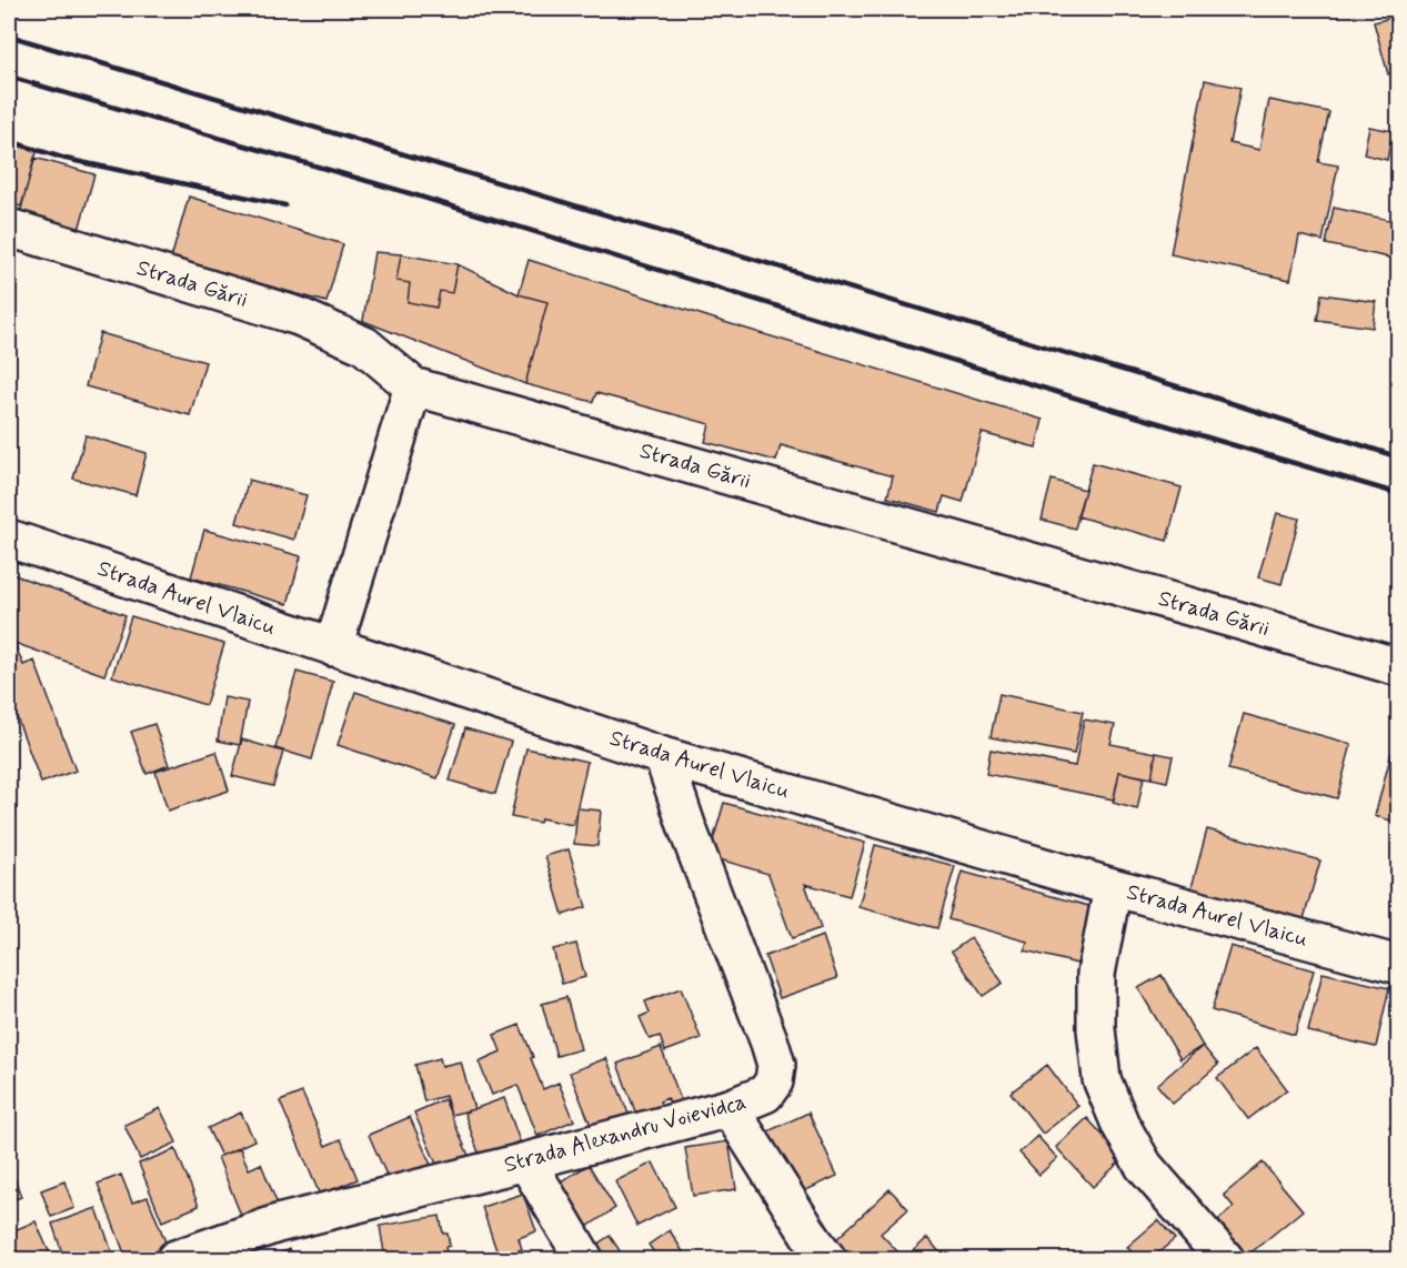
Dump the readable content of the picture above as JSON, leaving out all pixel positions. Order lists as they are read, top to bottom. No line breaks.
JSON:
{"streets":{"street":["Strada Gării","Strada Aurel Vlaicu","Strada Alexandru Voievidca"]},"crossings":[["Strada Aurel Vlaicu","Strada Alexandru Voievidca"]]}
